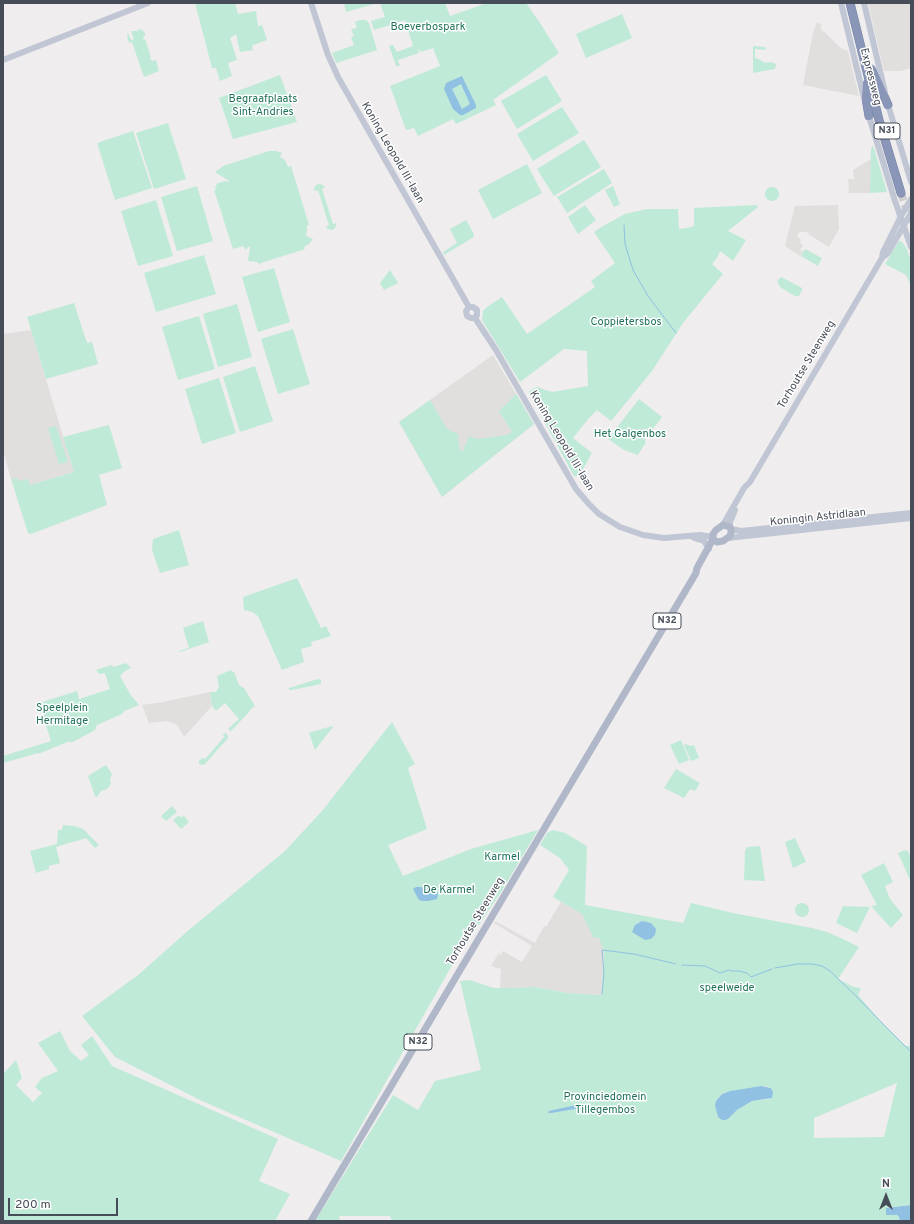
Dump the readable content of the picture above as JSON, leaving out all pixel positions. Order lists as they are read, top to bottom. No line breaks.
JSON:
{"streets":{"highway":["Expressweg","N31"],"main road":["Torhoutse Steenweg","N32"],"street":["Koning Leopold III-laan","Koningin Astridlaan"]},"crossings":[["Expressweg","Torhoutse Steenweg"],["Koning Leopold III-laan","Torhoutse Steenweg"],["Koning Leopold III-laan","N32"],["Torhoutse Steenweg","Koningin Astridlaan"],["Torhoutse Steenweg","N32"]],"parks":["Boeverbospark","Begraafplaats Sint-Andries","Coppietersbos","Het Galgenbos","Speelplein Hermitage","Karmel","De Karmel","speelweide","Provinciedomein Tillegembos"],"scale_bar":"200 m","north":"top"}
